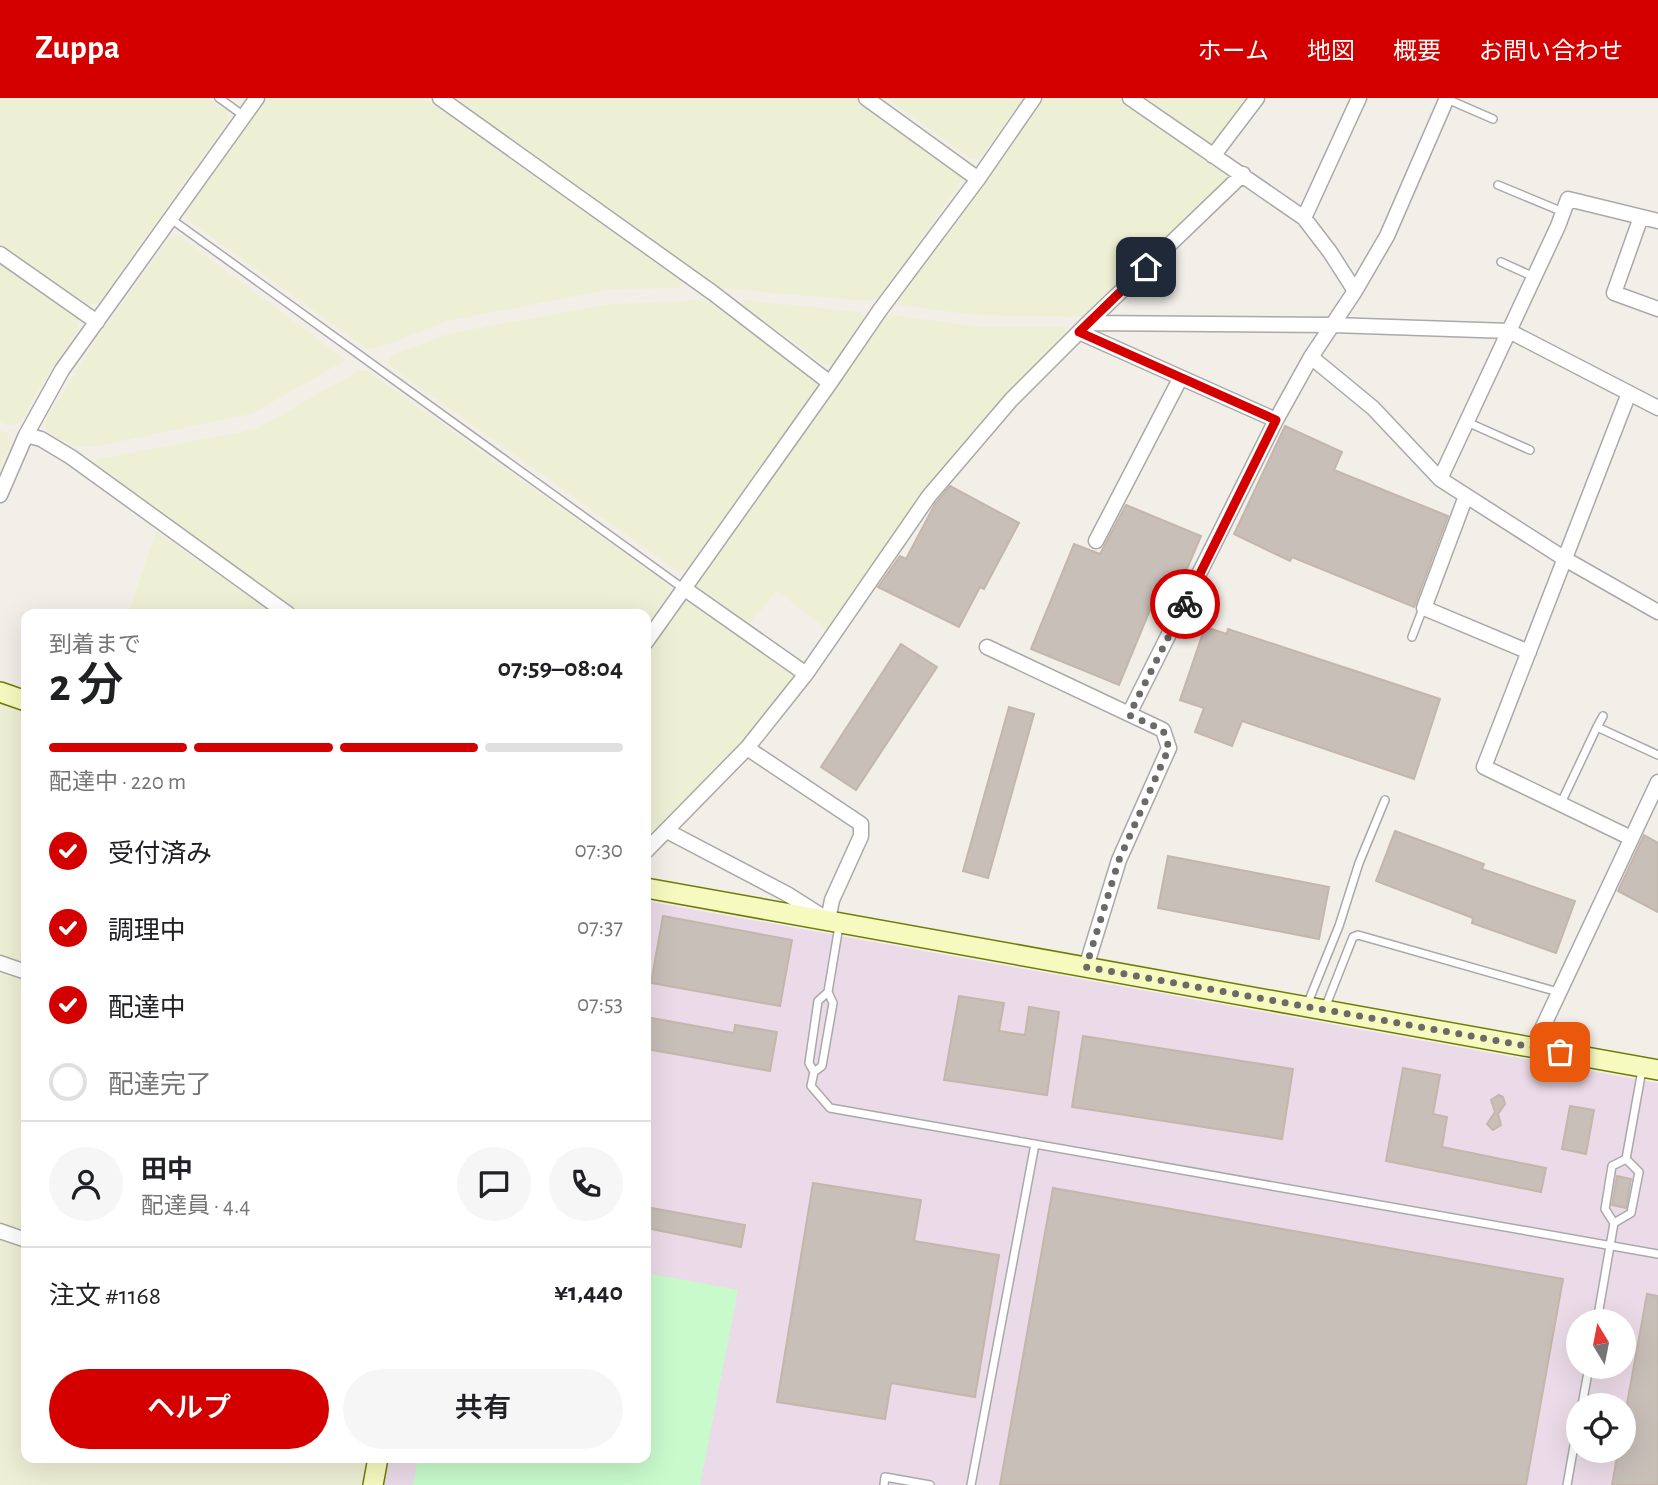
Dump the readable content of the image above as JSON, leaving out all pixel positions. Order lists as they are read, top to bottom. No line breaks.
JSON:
{"north":"top","page":{"header":"Zuppa","nav":["ホーム","地図","概要","お問い合わせ"],"heading":["2 分","到着まで","07:59–08:04"],"panel":["田中","配達員 · 4.4","注文 #1168","¥1,440"],"bar":"配達中 · 220 m","list":[["受付済み","07:30"],["調理中","07:37"],["配達中","07:53"],"配達完了"],"buttons":["ヘルプ","共有"]}}
